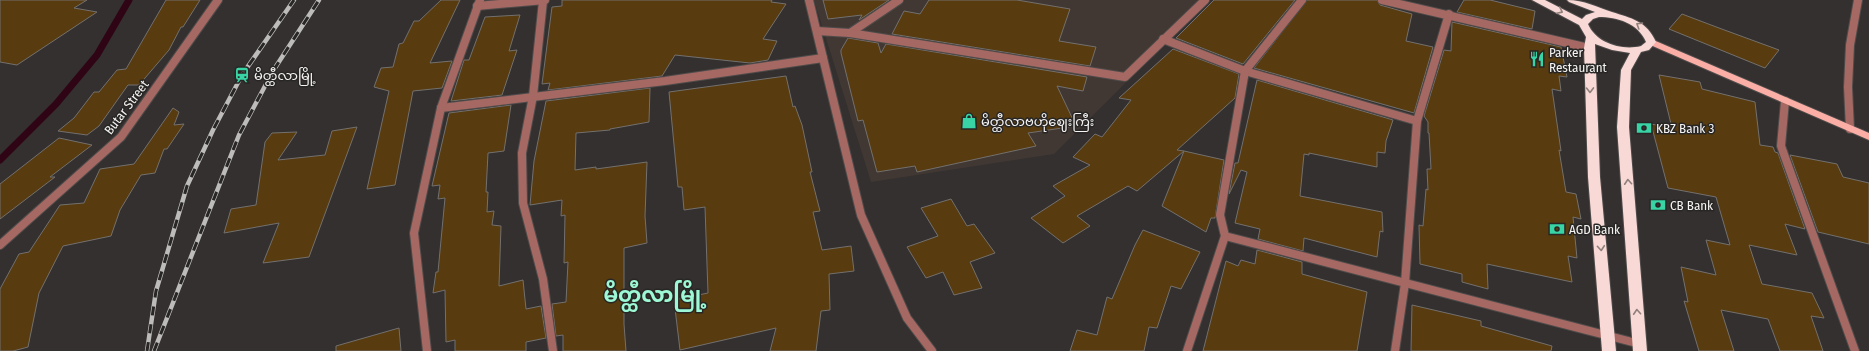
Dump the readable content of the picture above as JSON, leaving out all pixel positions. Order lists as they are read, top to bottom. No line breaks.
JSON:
{"streets":{"street":["Butar Street"]},"districts":["မိတ္ထီလာမြို့"],"places":{"restaurant":["Parker Restaurant"],"station":["မိတ္ထီလာမြို့"],"shop":["မိတ္ထီလာဗဟိုဈေးကြီး"],"bank":["KBZ Bank 3","CB Bank","AGD Bank"]}}
